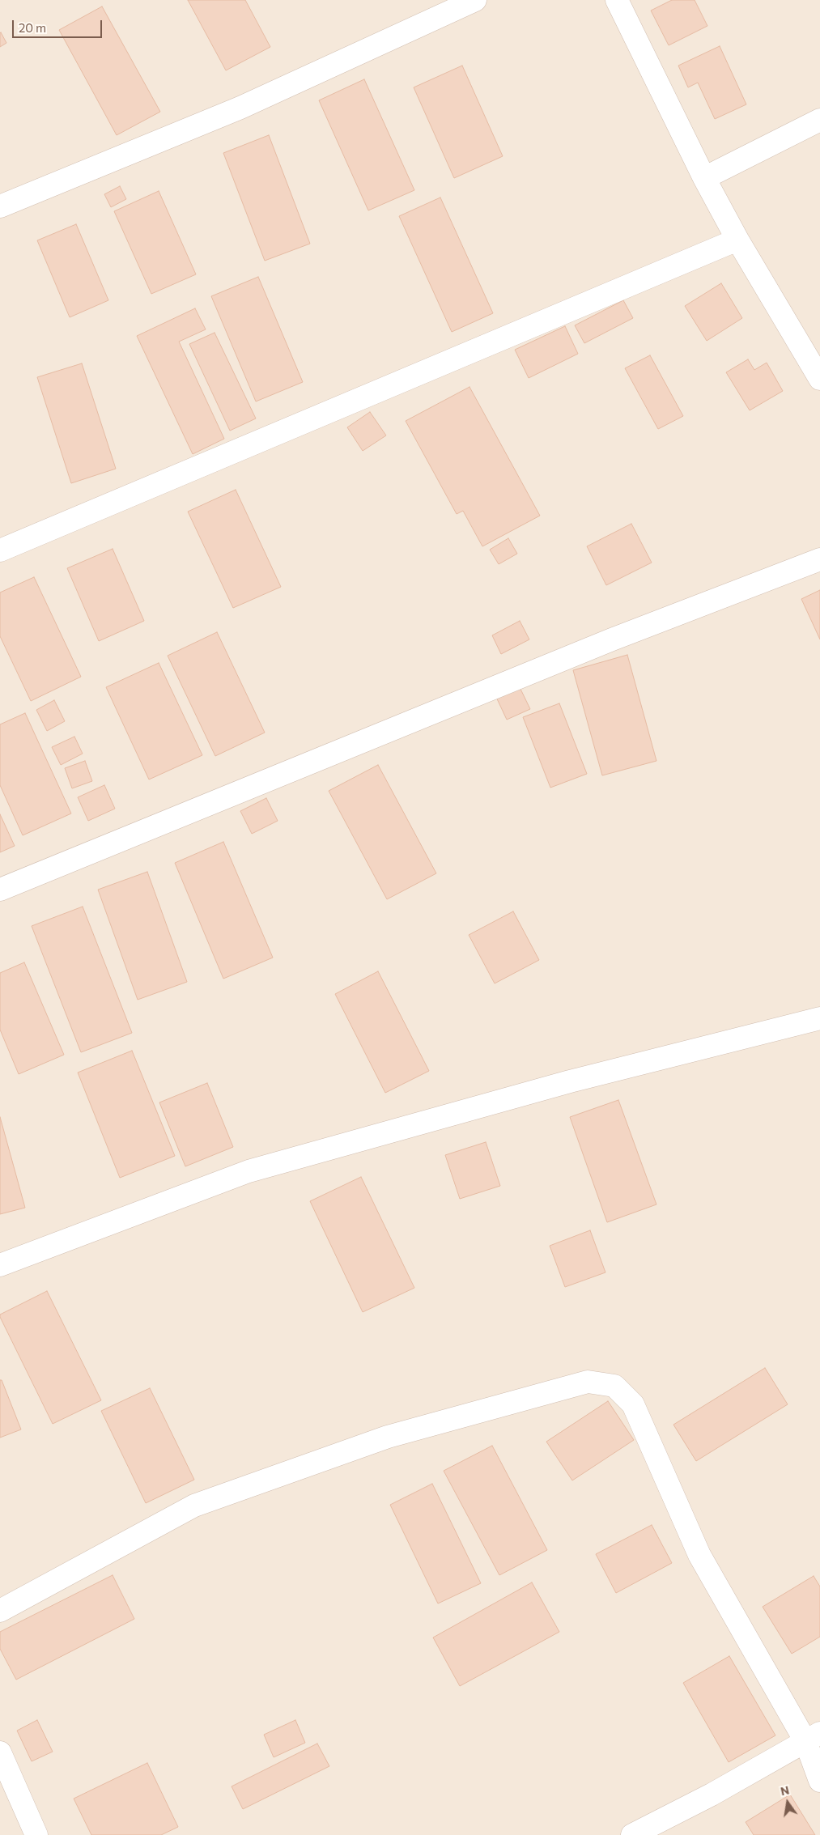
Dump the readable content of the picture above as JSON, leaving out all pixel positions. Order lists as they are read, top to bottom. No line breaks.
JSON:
{"scale_bar":"20 m","north":"top"}
